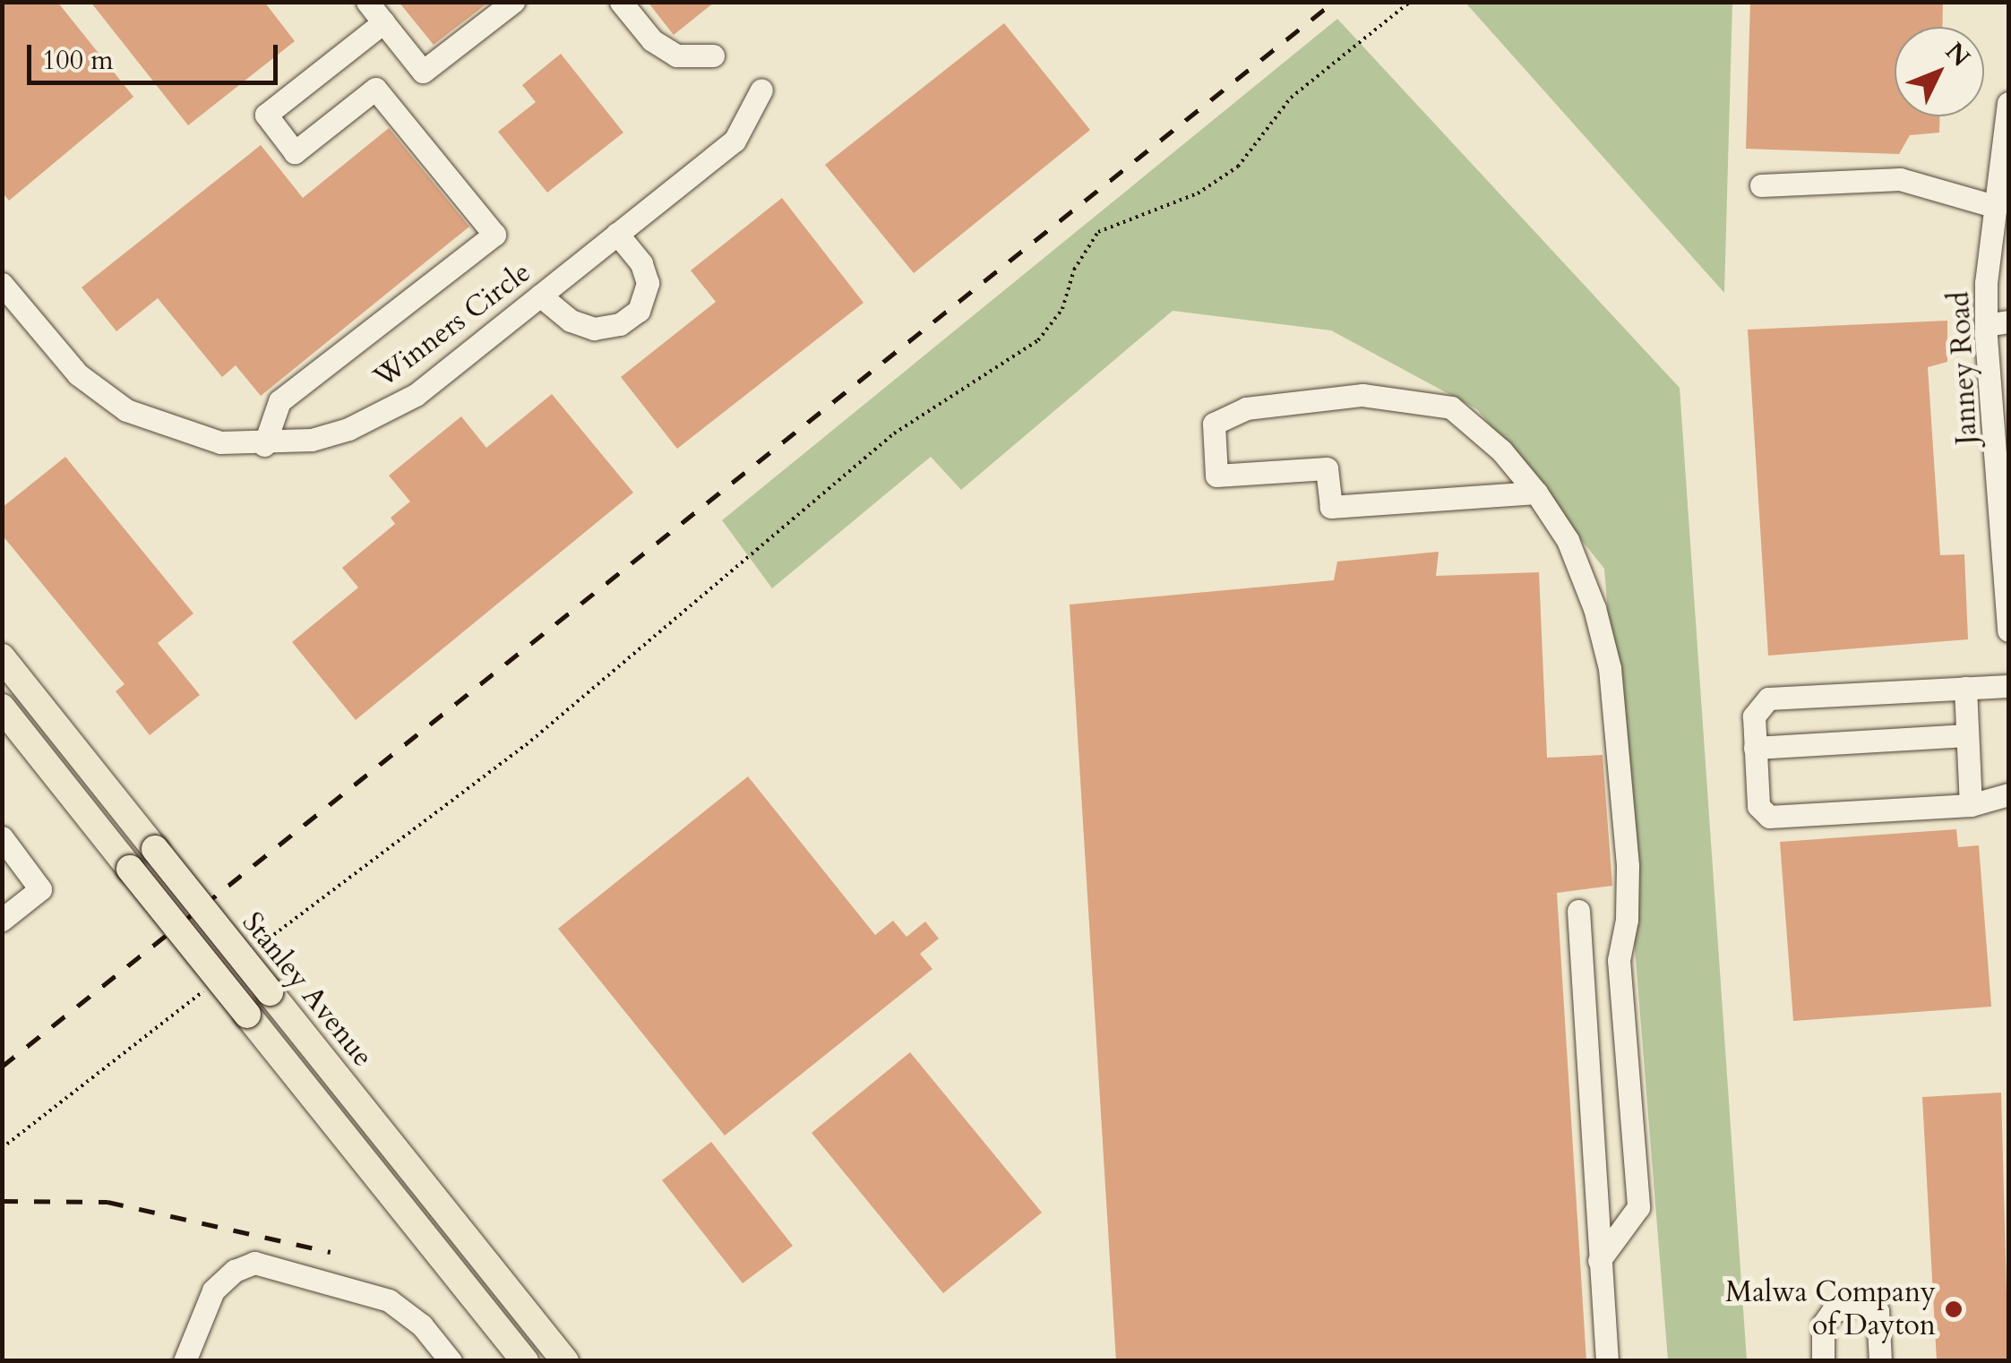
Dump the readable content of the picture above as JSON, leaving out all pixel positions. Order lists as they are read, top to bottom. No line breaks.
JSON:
{"streets":{"main road":["Stanley Avenue"],"street":["Winners Circle","Janney Road"]},"places":["Malwa Company of Dayton"],"scale_bar":"100 m","north":"top right"}
